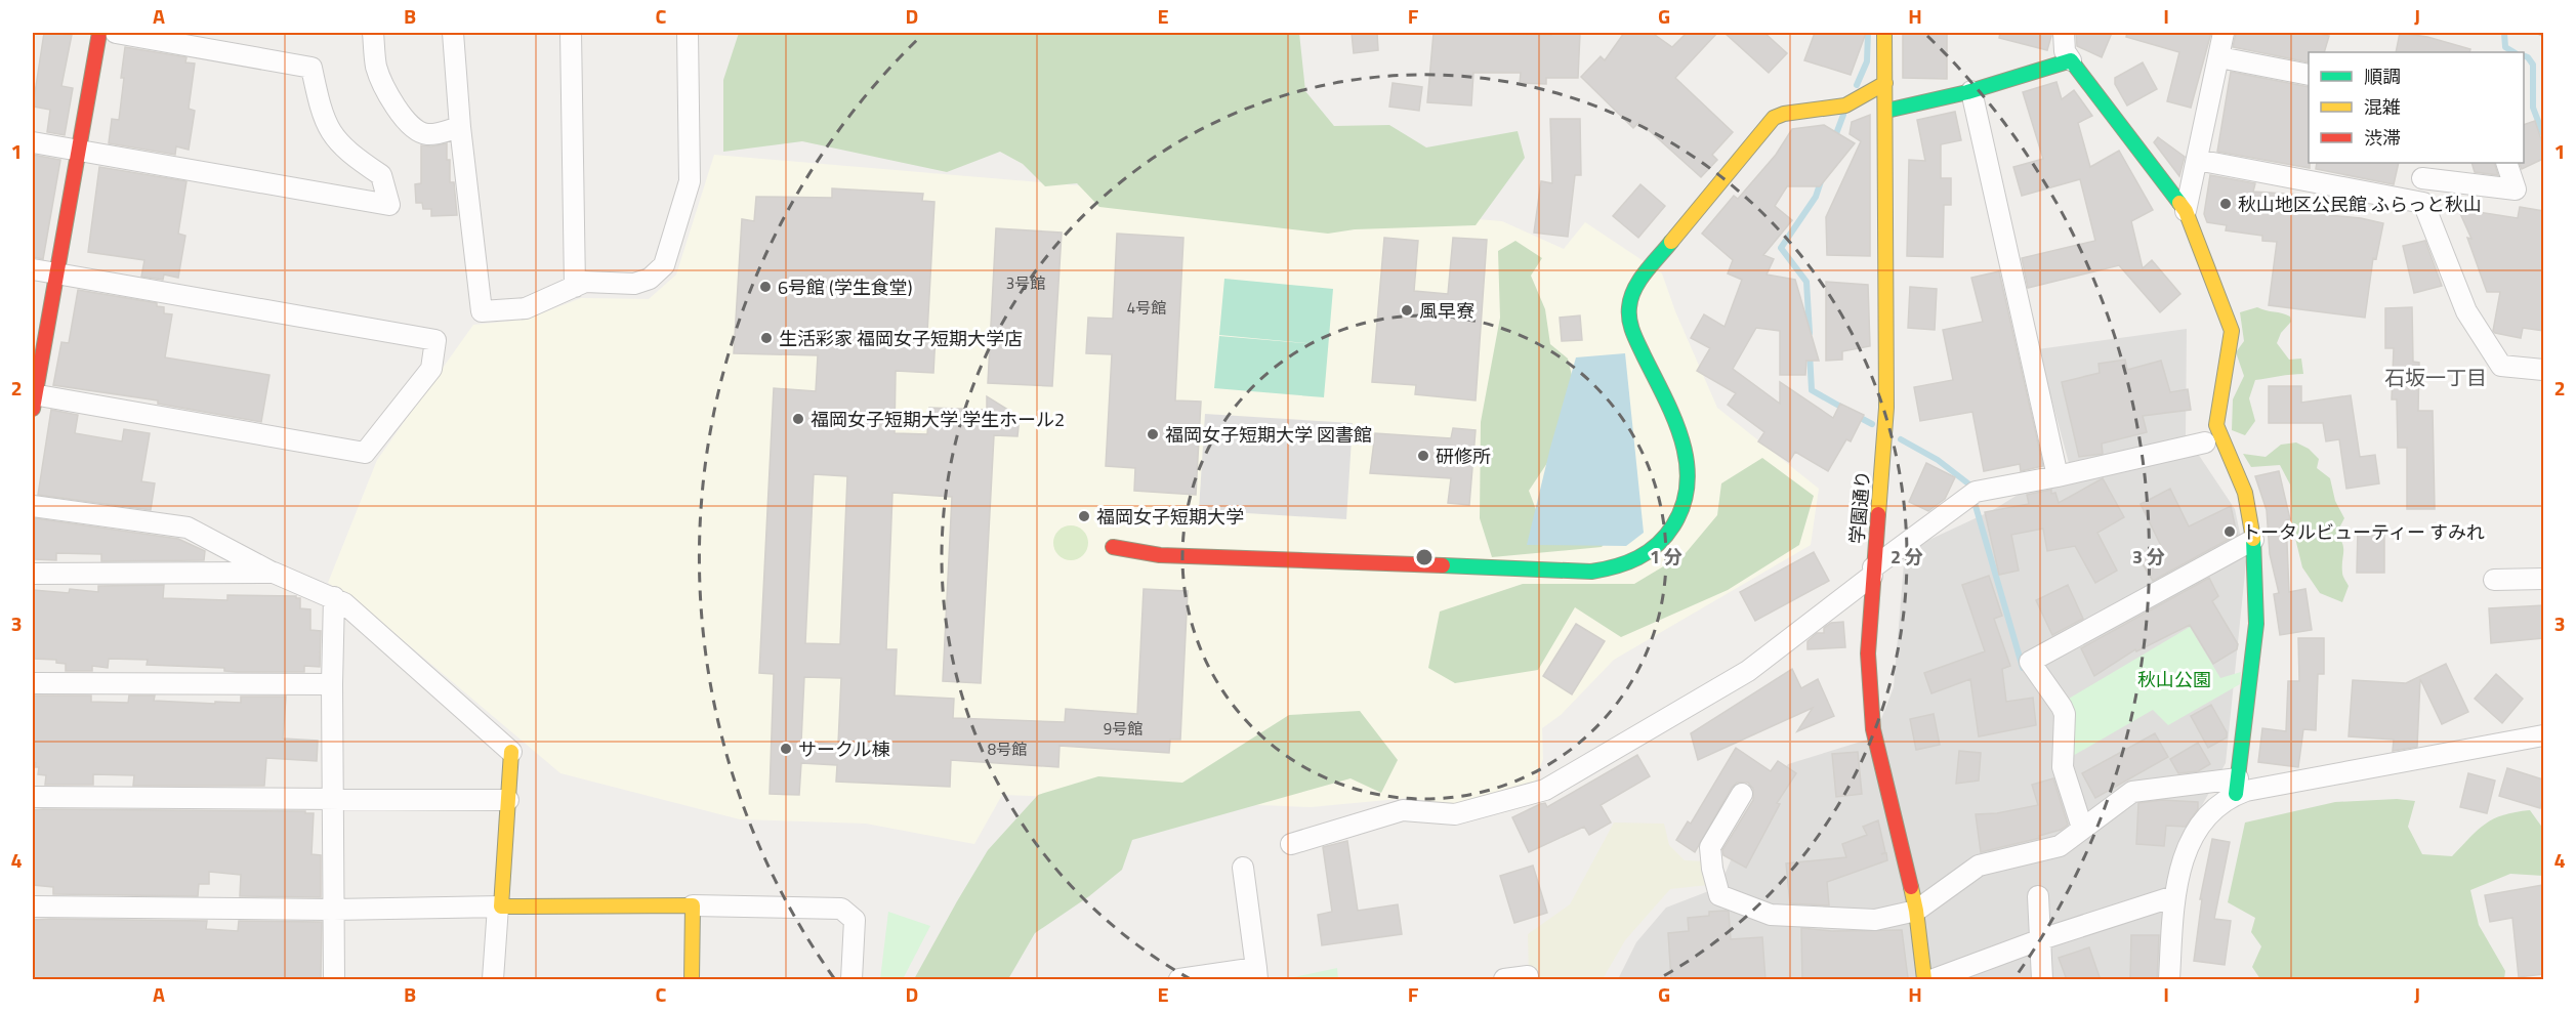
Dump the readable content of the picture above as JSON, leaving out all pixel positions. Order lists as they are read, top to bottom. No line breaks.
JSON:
{"streets":{"street":["学園通り"]},"districts":["石坂一丁目"],"parks":["秋山公園"],"places":["秋山地区公民館 ふらっと秋山","6号館 (学生食堂)","風早寮","生活彩家 福岡女子短期大学店","福岡女子短期大学 学生ホール2","福岡女子短期大学 図書館","研修所","福岡女子短期大学","トータルビューティー すみれ","サークル棟"],"house_numbers":["3号館","4号館","9号館","8号館"],"legend":["順調","混雑","渋滞"],"grid":{"columns":["A","B","C","D","E","F","G","H","I","J"],"rows":["1","2","3","4"]},"rings":["1 分","2 分","3 分"]}
